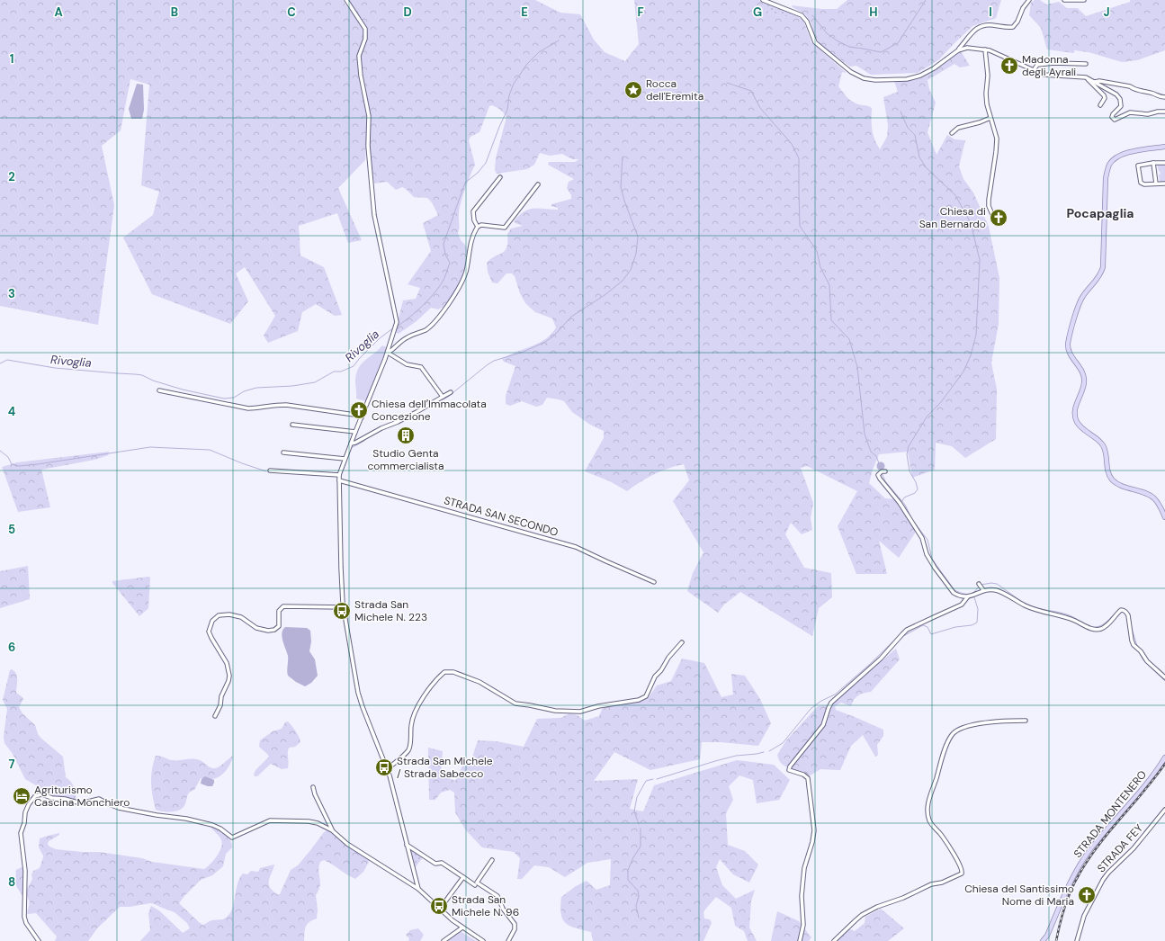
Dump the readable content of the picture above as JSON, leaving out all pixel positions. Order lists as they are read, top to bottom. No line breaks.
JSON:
{"streets":{"main road":["STRADA MONTENERO"],"street":["STRADA SAN SECONDO","STRADA FEY"]},"districts":["Pocapaglia"],"water":["Rivoglia"],"places":{"church":["Madonna degli Ayrali","Chiesa di San Bernardo","Chiesa dell′Immacolata Concezione","Chiesa del Santissimo Nome di Maria"],"place":["Rocca dell'Eremita"],"building":["Studio Genta commercialista"],"bus stop":["Strada San Michele N. 223","Strada San Michele / Strada Sabecco","Strada San Michele N. 96"],"hotel":["Agriturismo Cascina Monchiero"]},"grid":{"columns":["A","B","C","D","E","F","G","H","I","J"],"rows":["1","2","3","4","5","6","7","8"]}}
